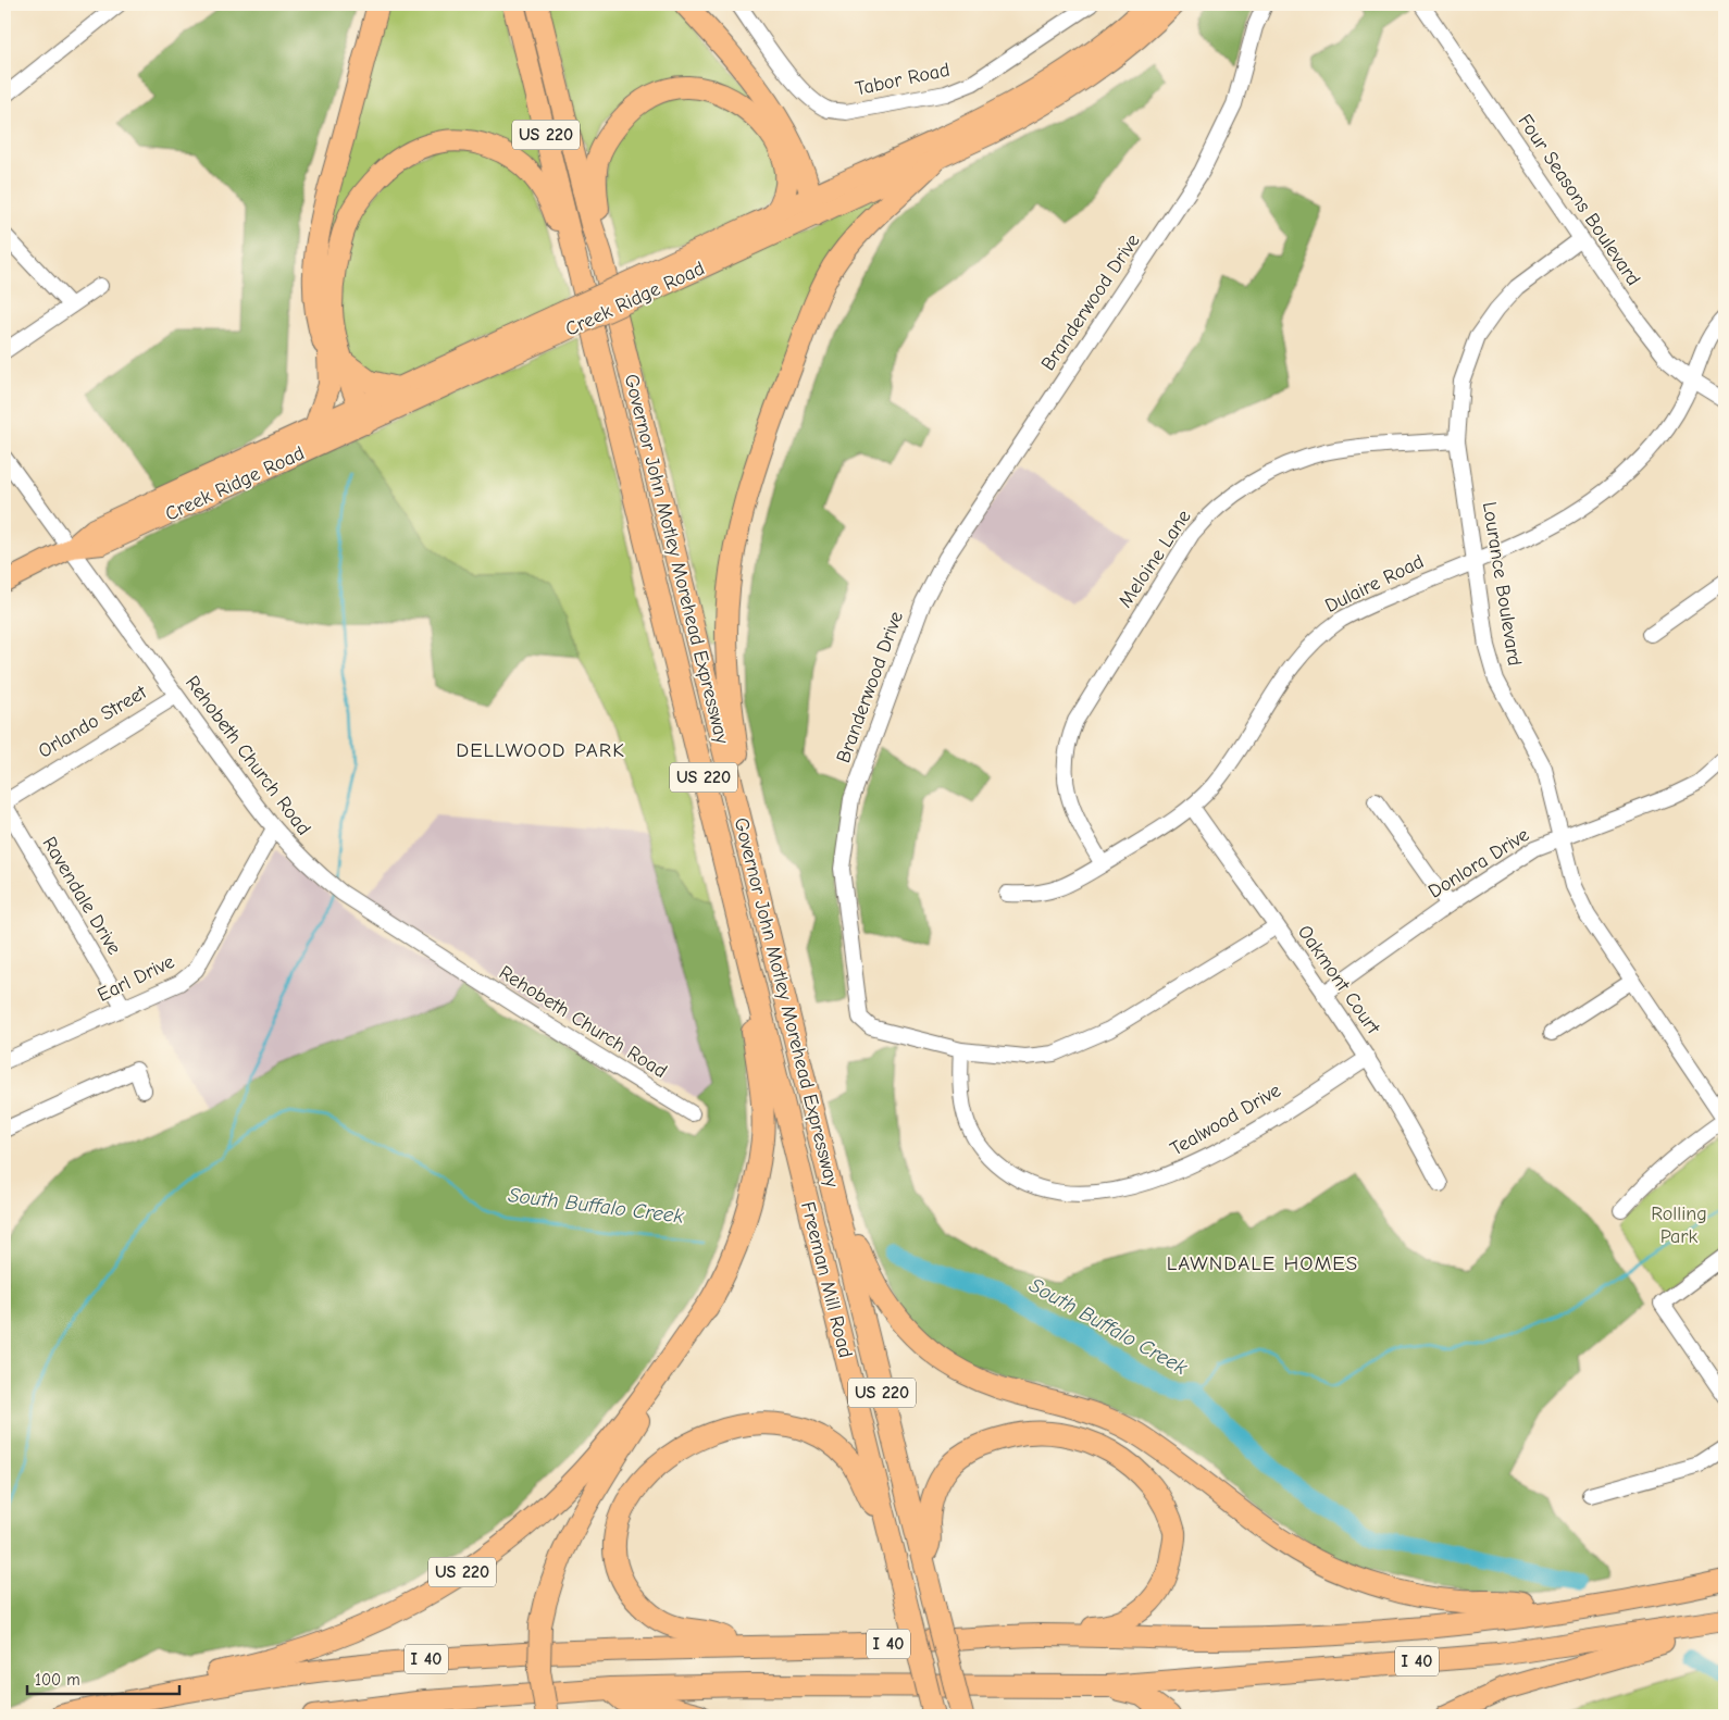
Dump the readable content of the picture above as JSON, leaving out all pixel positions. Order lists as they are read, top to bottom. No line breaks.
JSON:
{"streets":{"highway":["US 220","Governor John Motley Morehead Expressway","Freeman Mill Road","I 40"],"main road":["Creek Ridge Road"],"street":["Tabor Road","Four Seasons Boulevard","Branderwood Drive","Meloine Lane","Dulaire Road","Lourance Boulevard","Orlando Street","Rehobeth Church Road","Donlora Drive","Ravendale Drive","Earl Drive","Oakmont Court","Tealwood Drive"]},"crossings":[["US 220","Governor John Motley Morehead Expressway"],["US 220","Freeman Mill Road"],["US 220","I 40"],["Four Seasons Boulevard","Dulaire Road"],["Four Seasons Boulevard","Lourance Boulevard"],["Creek Ridge Road","Rehobeth Church Road"],["Branderwood Drive","Oakmont Court"],["Branderwood Drive","Tealwood Drive"],["Governor John Motley Morehead Expressway","Freeman Mill Road"],["Meloine Lane","Dulaire Road"],["Meloine Lane","Lourance Boulevard"],["Dulaire Road","Lourance Boulevard"],["Dulaire Road","Oakmont Court"],["Lourance Boulevard","Donlora Drive"],["Orlando Street","Rehobeth Church Road"],["Orlando Street","Ravendale Drive"],["Rehobeth Church Road","Earl Drive"],["Donlora Drive","Oakmont Court"],["Ravendale Drive","Earl Drive"],["Oakmont Court","Tealwood Drive"]],"districts":["DELLWOOD PARK","LAWNDALE HOMES"],"water":["South Buffalo Creek"],"parks":["Rolling Park"],"scale_bar":"100 m"}
